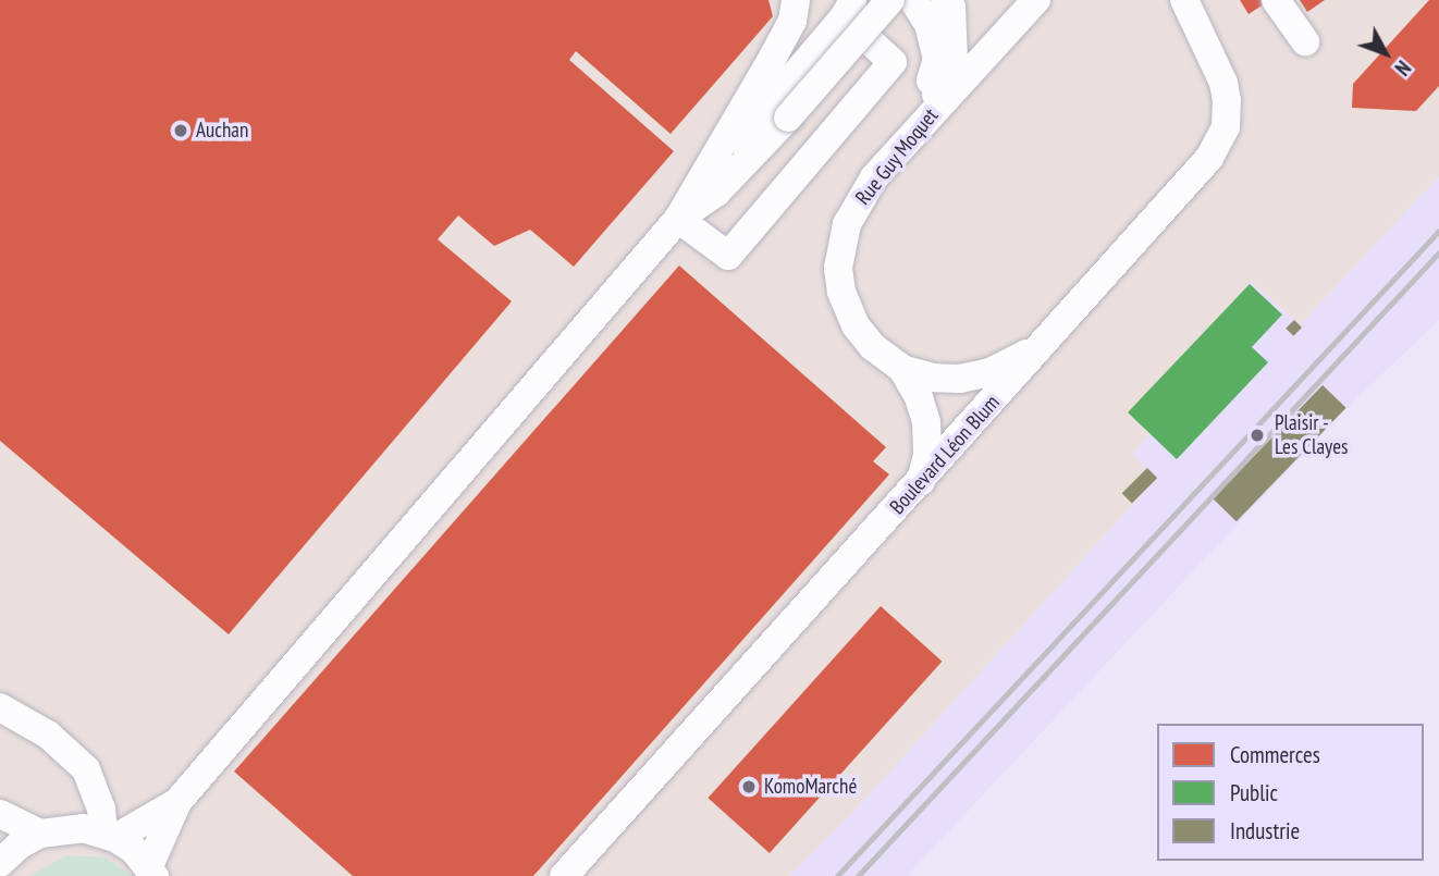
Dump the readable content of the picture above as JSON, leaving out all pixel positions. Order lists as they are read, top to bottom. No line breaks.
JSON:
{"streets":{"street":["Rue Guy Moquet","Boulevard Léon Blum"]},"crossings":[["Rue Guy Moquet","Boulevard Léon Blum"]],"places":["Auchan","Plaisir - Les Clayes","KomoMarché"],"legend":["Commerces","Public","Industrie"],"north":"bottom right"}
